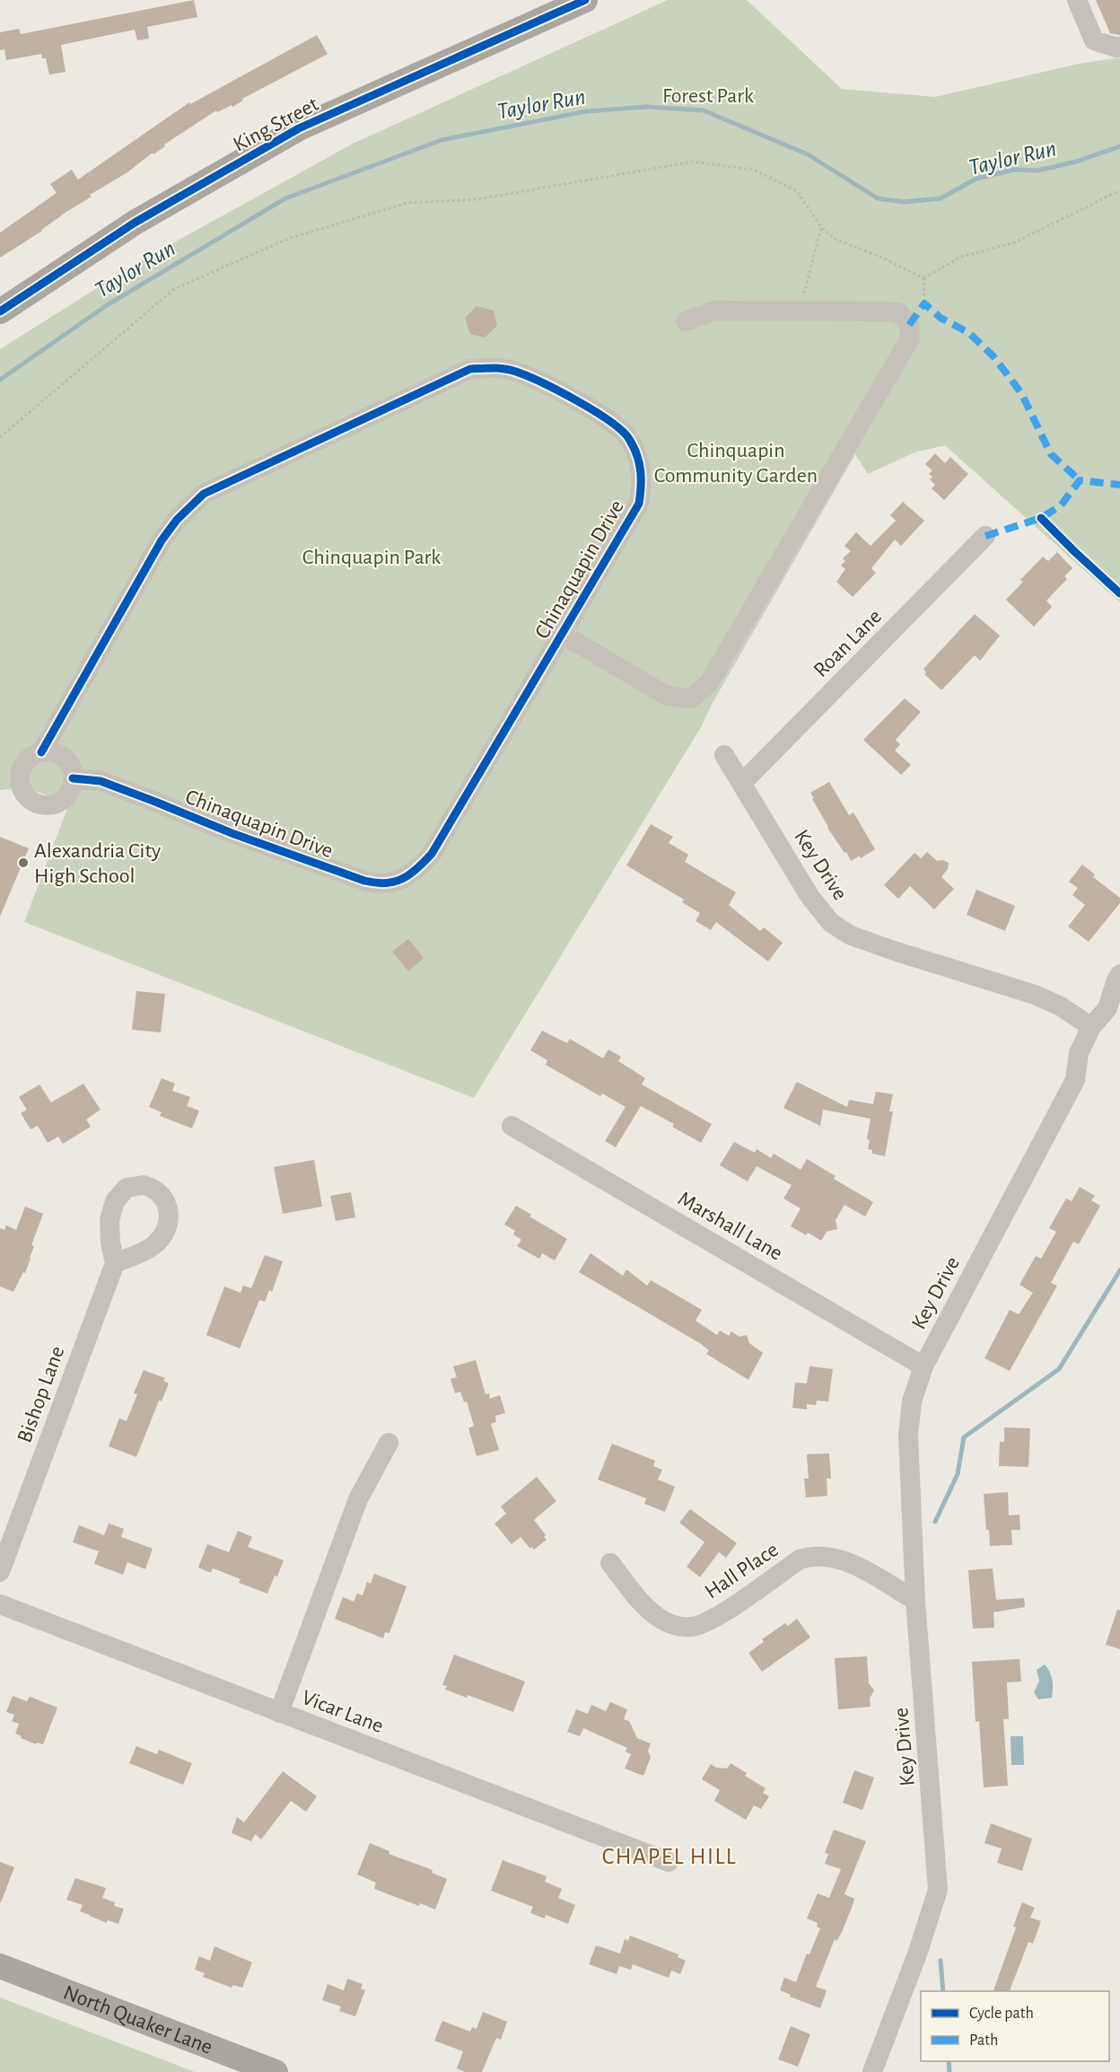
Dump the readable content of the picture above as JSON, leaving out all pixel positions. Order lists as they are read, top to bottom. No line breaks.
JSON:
{"streets":{"main road":["King Street","North Quaker Lane"],"street":["Chinaquapin Drive","Roan Lane","Key Drive","Marshall Lane","Bishop Lane","Hall Place","Vicar Lane"]},"crossings":[["Roan Lane","Key Drive"],["Key Drive","Marshall Lane"],["Key Drive","Hall Place"]],"districts":["CHAPEL HILL"],"water":["Taylor Run"],"parks":["Forest Park","Chinquapin Community Garden","Chinquapin Park"],"places":["Alexandria City High School"],"legend":["Cycle path","Path"]}
